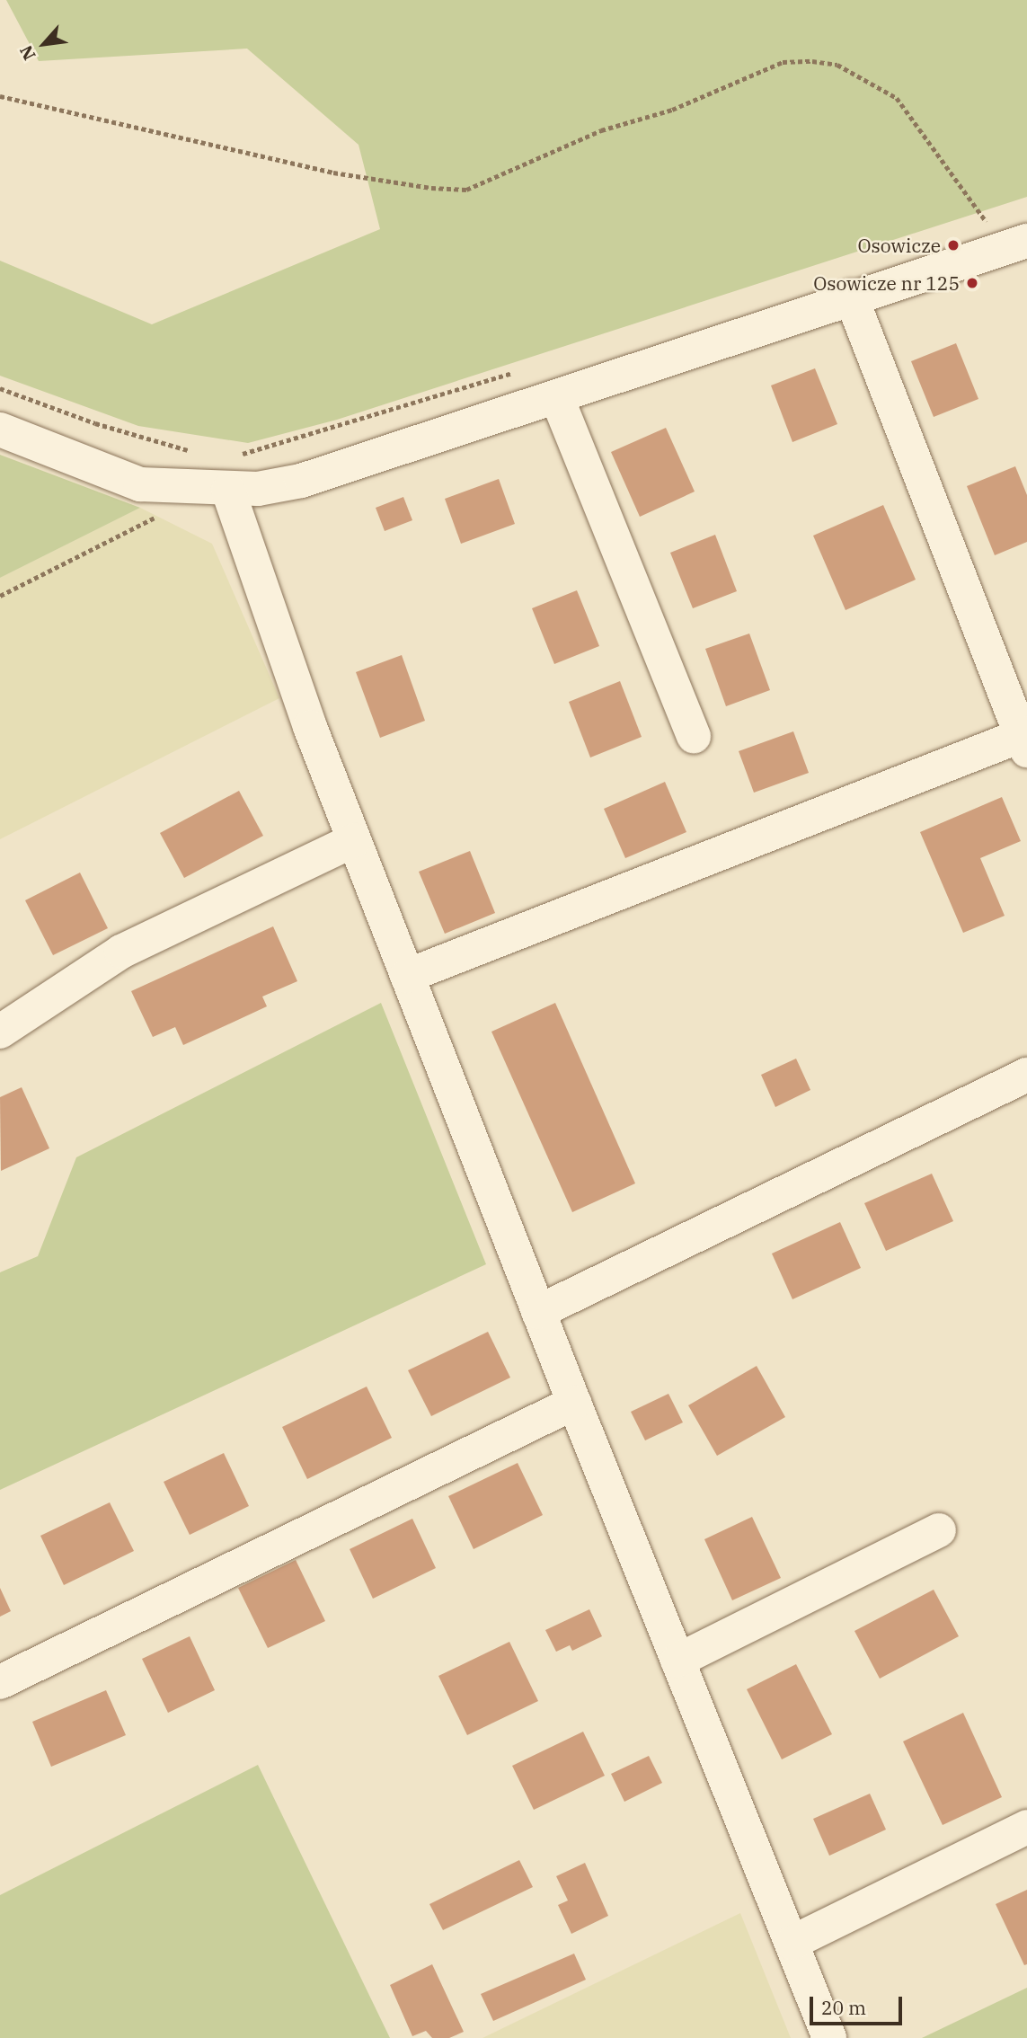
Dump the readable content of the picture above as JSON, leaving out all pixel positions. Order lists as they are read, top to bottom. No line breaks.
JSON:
{"places":["Osowicze","Osowicze nr 125"],"scale_bar":"20 m","north":"bottom left"}
